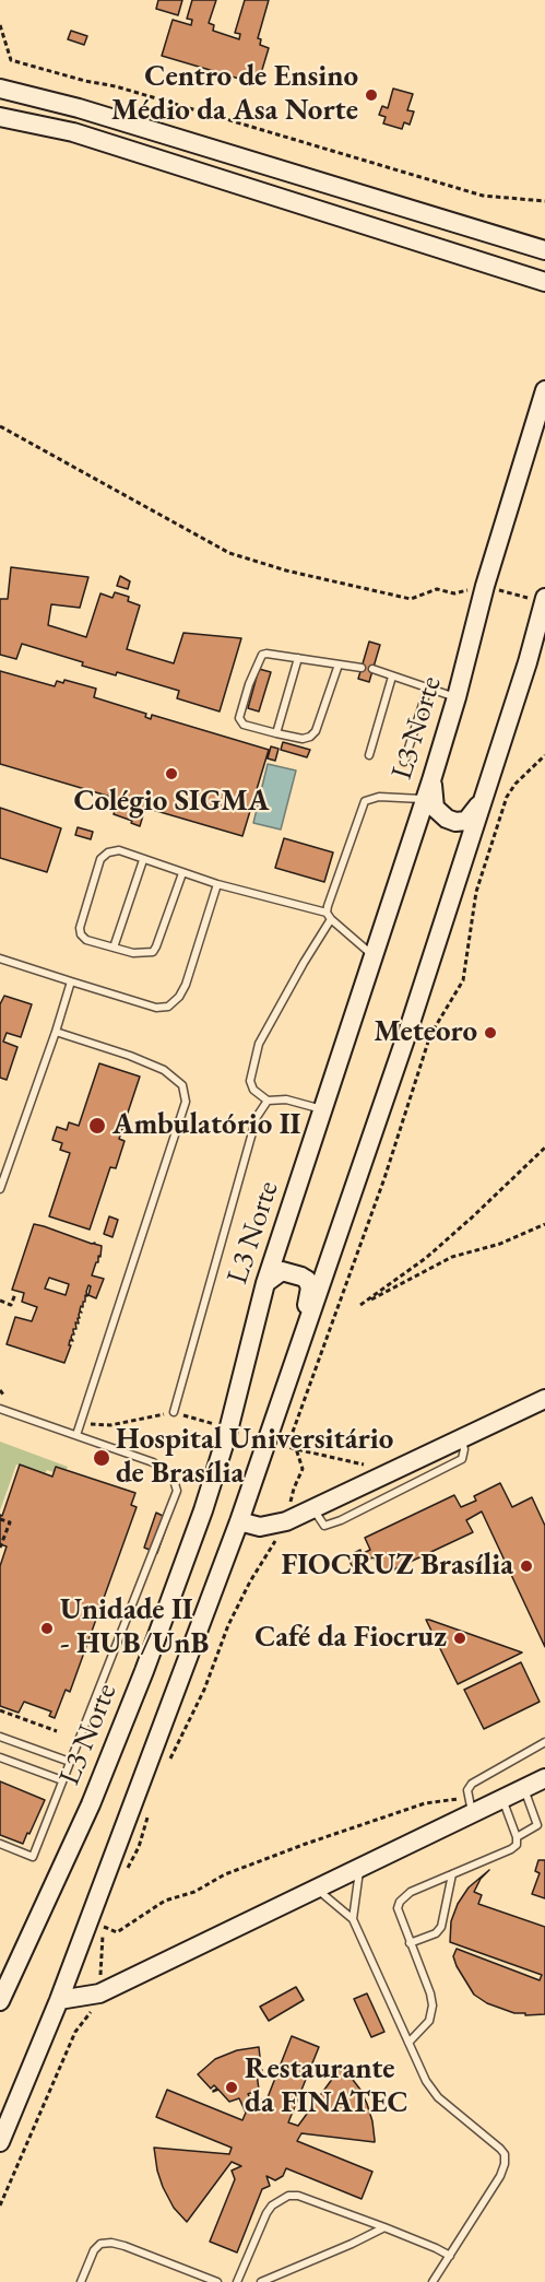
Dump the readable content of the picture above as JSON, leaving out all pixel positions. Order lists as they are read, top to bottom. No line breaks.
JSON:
{"streets":{"main road":["L3 Norte"]},"places":["Centro de Ensino Médio da Asa Norte","Colégio SIGMA","Meteoro","Ambulatório II","Hospital Universitário de Brasília","FIOCRUZ Brasília","Unidade II - HUB/UnB","Café da Fiocruz","Restaurante da FINATEC"]}
